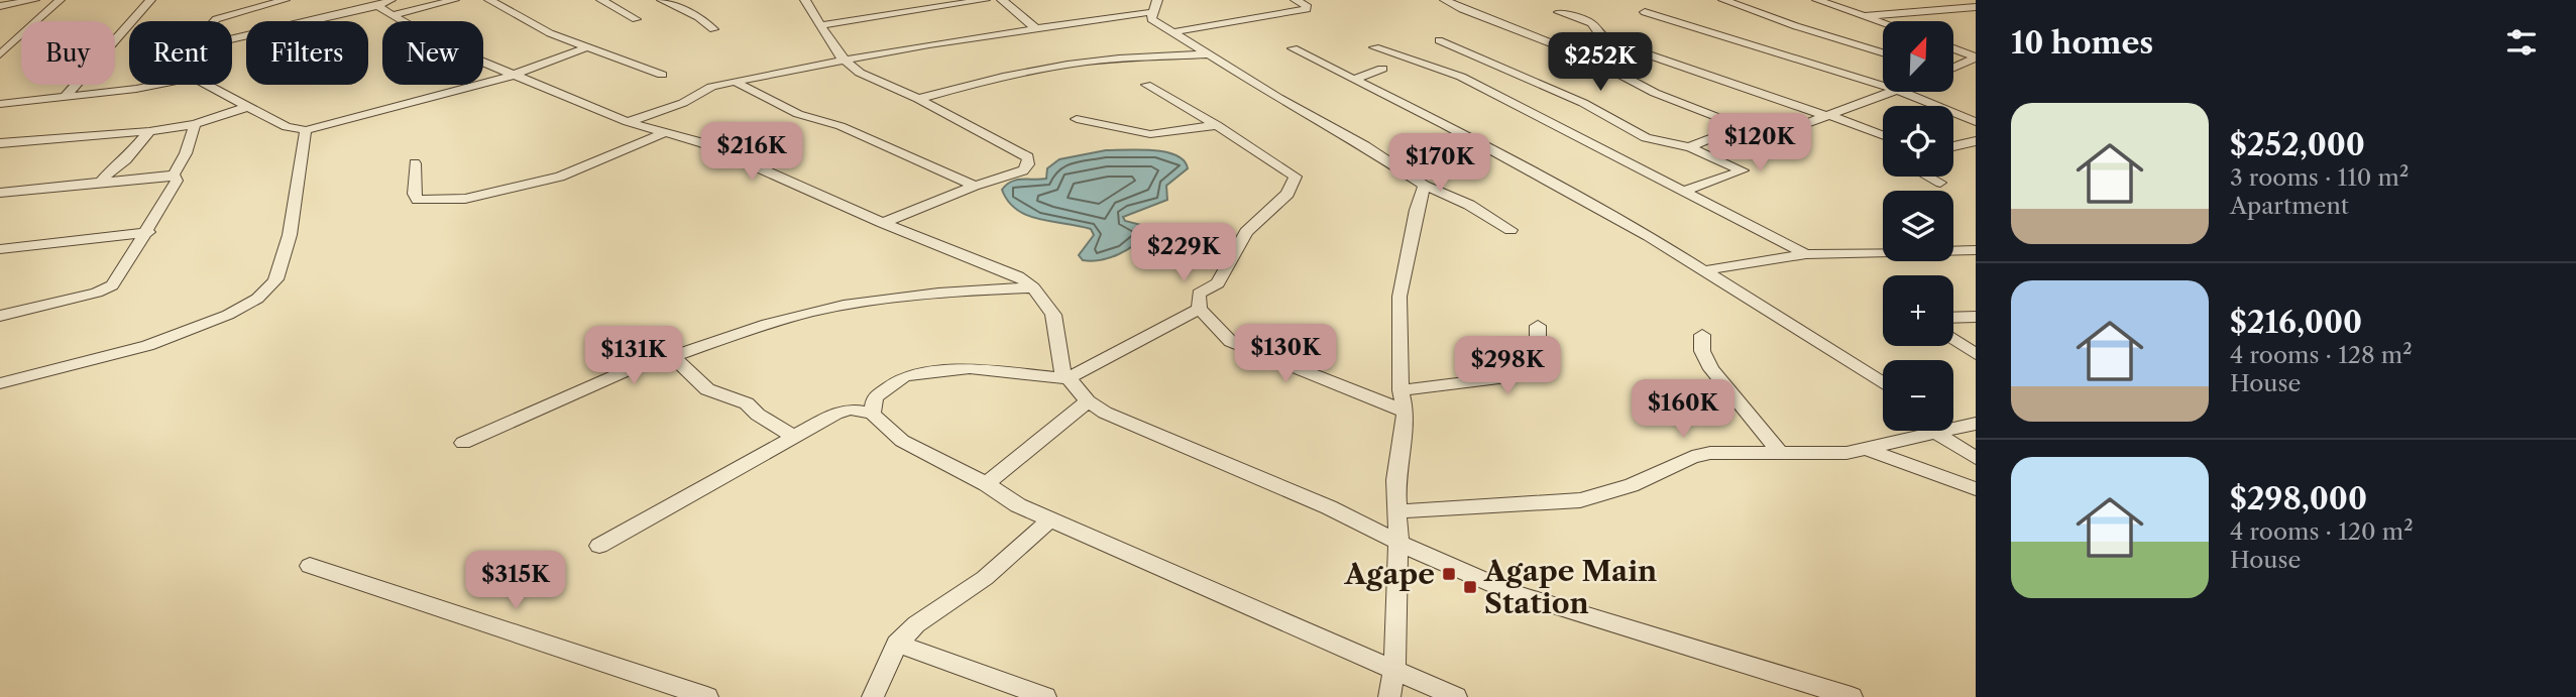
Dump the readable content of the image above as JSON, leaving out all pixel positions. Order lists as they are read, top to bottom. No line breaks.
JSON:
{"places":{"transit":["Agape","Agape Main Station"]},"north":"top right","page":{"heading":"10 homes","map_buttons":["+","−"],"chip":["Buy","Rent","Filters","New"],"price":["$252K","$120K","$216K","$170K","$229K","$130K","$131K","$298K","$160K","$315K"],"list":[{"name":"$252,000","note":"3 rooms · 110 m² · Apartment"},{"name":"$216,000","note":"4 rooms · 128 m² · House"},{"name":"$298,000","note":"4 rooms · 120 m² · House"}]}}
